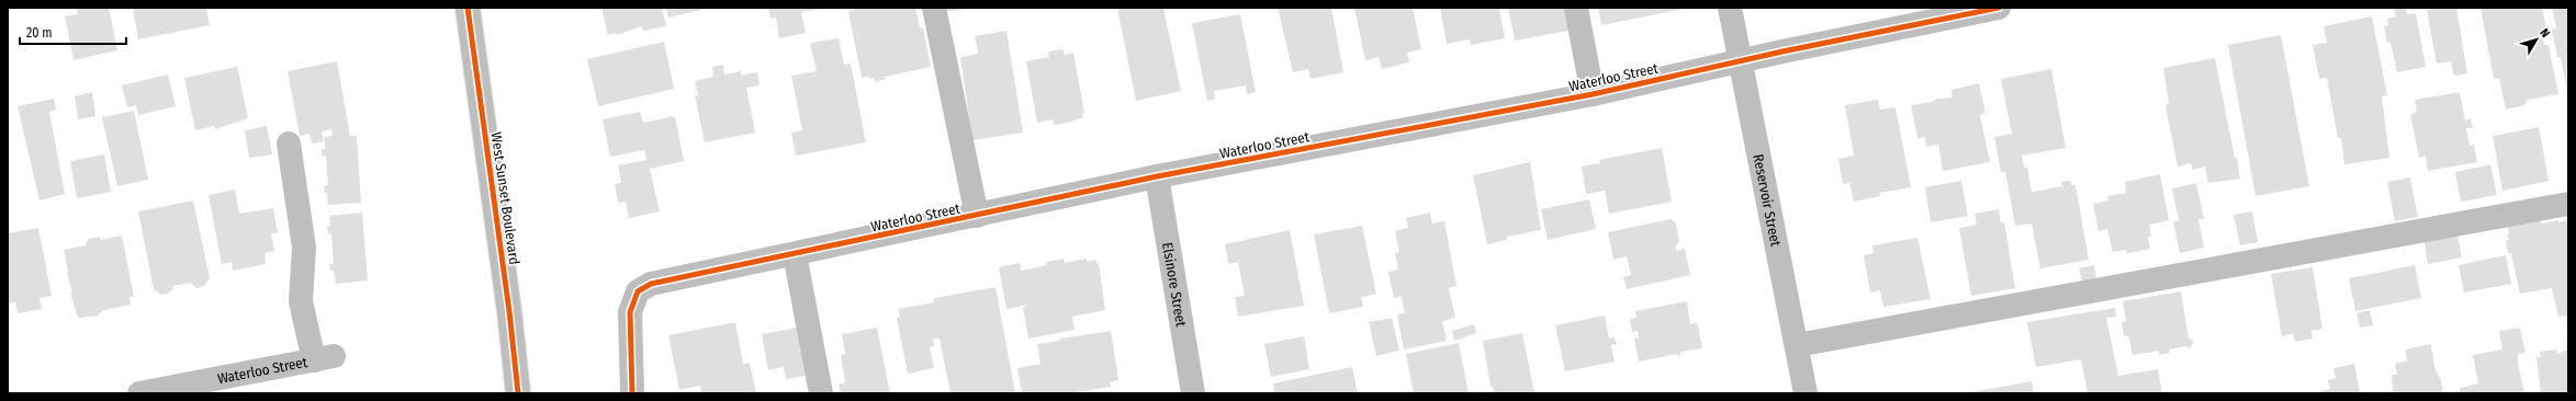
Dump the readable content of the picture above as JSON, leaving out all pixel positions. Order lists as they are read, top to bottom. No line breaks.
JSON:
{"streets":{"street":["Waterloo Street","West Sunset Boulevard","Reservoir Street","Elsinore Street"]},"crossings":[["Waterloo Street","Reservoir Street"],["Waterloo Street","Elsinore Street"]],"scale_bar":"20 m","north":"top right"}
